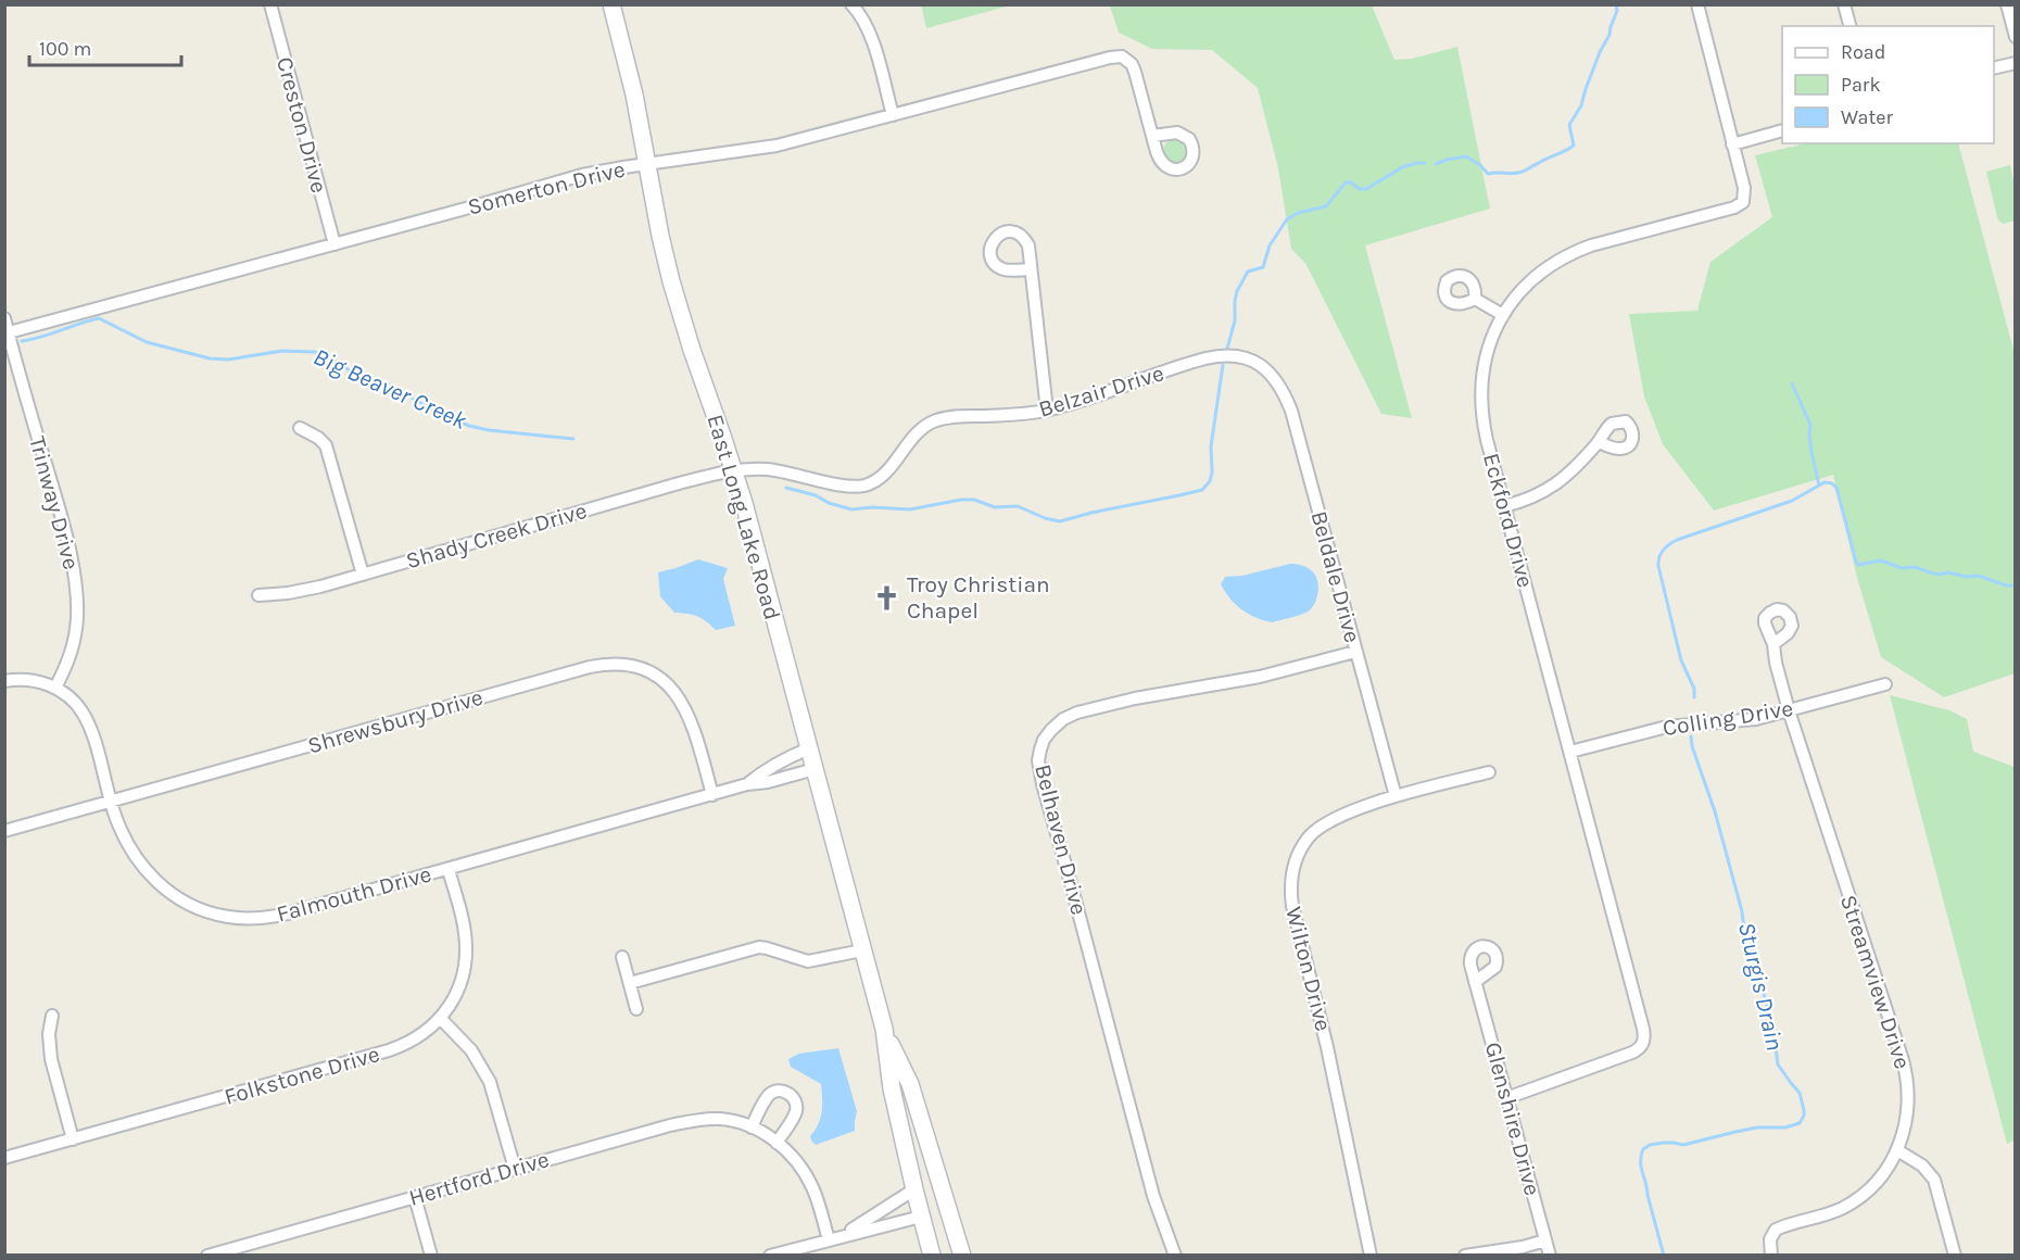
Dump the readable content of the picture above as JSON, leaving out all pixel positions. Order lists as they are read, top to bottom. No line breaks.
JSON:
{"streets":{"main road":["East Long Lake Road"],"street":["Creston Drive","Somerton Drive","Belzair Drive","Trinway Drive","Eckford Drive","Shady Creek Drive","Beldale Drive","Colling Drive","Shrewsbury Drive","Belhaven Drive","Falmouth Drive","Wilton Drive","Streamview Drive","Folkstone Drive","Glenshire Drive","Hertford Drive"]},"crossings":[["Creston Drive","Somerton Drive"],["Somerton Drive","Trinway Drive"],["Somerton Drive","East Long Lake Road"],["Belzair Drive","East Long Lake Road"],["Belzair Drive","Shady Creek Drive"],["Belzair Drive","Beldale Drive"],["Trinway Drive","Falmouth Drive"],["East Long Lake Road","Shady Creek Drive"],["East Long Lake Road","Falmouth Drive"],["Eckford Drive","Colling Drive"],["Eckford Drive","Glenshire Drive"],["Beldale Drive","Belhaven Drive"],["Beldale Drive","Wilton Drive"],["Colling Drive","Streamview Drive"],["Shrewsbury Drive","Falmouth Drive"],["Falmouth Drive","Folkstone Drive"]],"water":["Big Beaver Creek","Sturgis Drain"],"places":{"church":["Troy Christian Chapel"]},"legend":["Road","Park","Water"],"scale_bar":"100 m"}
